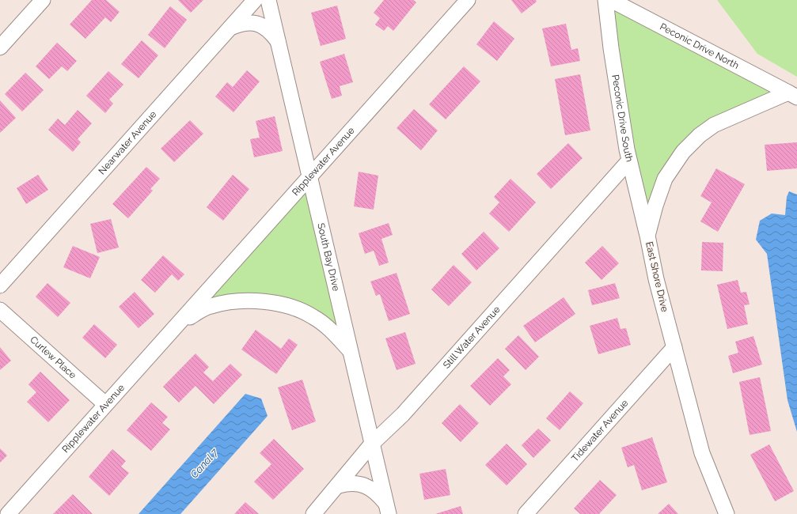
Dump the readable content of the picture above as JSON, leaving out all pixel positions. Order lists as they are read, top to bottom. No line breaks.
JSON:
{"streets":{"street":["Peconic Drive North","Peconic Drive South","Nearwater Avenue","Ripplewater Avenue","South Bay Drive","East Shore Drive","Still Water Avenue","Curlew Place","Tidewater Avenue"]},"crossings":[["Peconic Drive North","East Shore Drive"],["Peconic Drive South","East Shore Drive"],["Peconic Drive South","Still Water Avenue"],["Ripplewater Avenue","South Bay Drive"],["Ripplewater Avenue","Curlew Place"],["South Bay Drive","Still Water Avenue"],["East Shore Drive","Tidewater Avenue"]],"water":["Canal 7"]}
